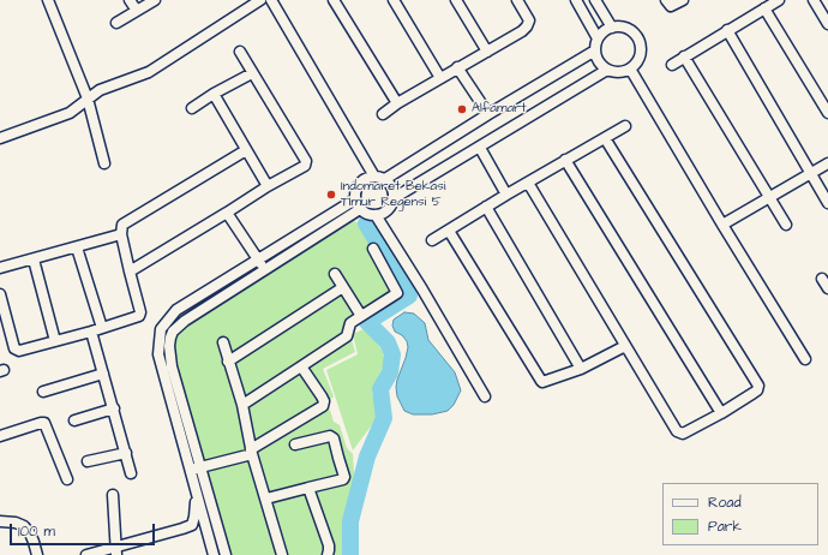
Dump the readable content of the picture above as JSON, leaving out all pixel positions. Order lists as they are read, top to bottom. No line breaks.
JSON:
{"places":["Alfamart","Indomaret Bekasi TImur Regensi 5"],"legend":["Road","Park"],"scale_bar":"100 m"}
